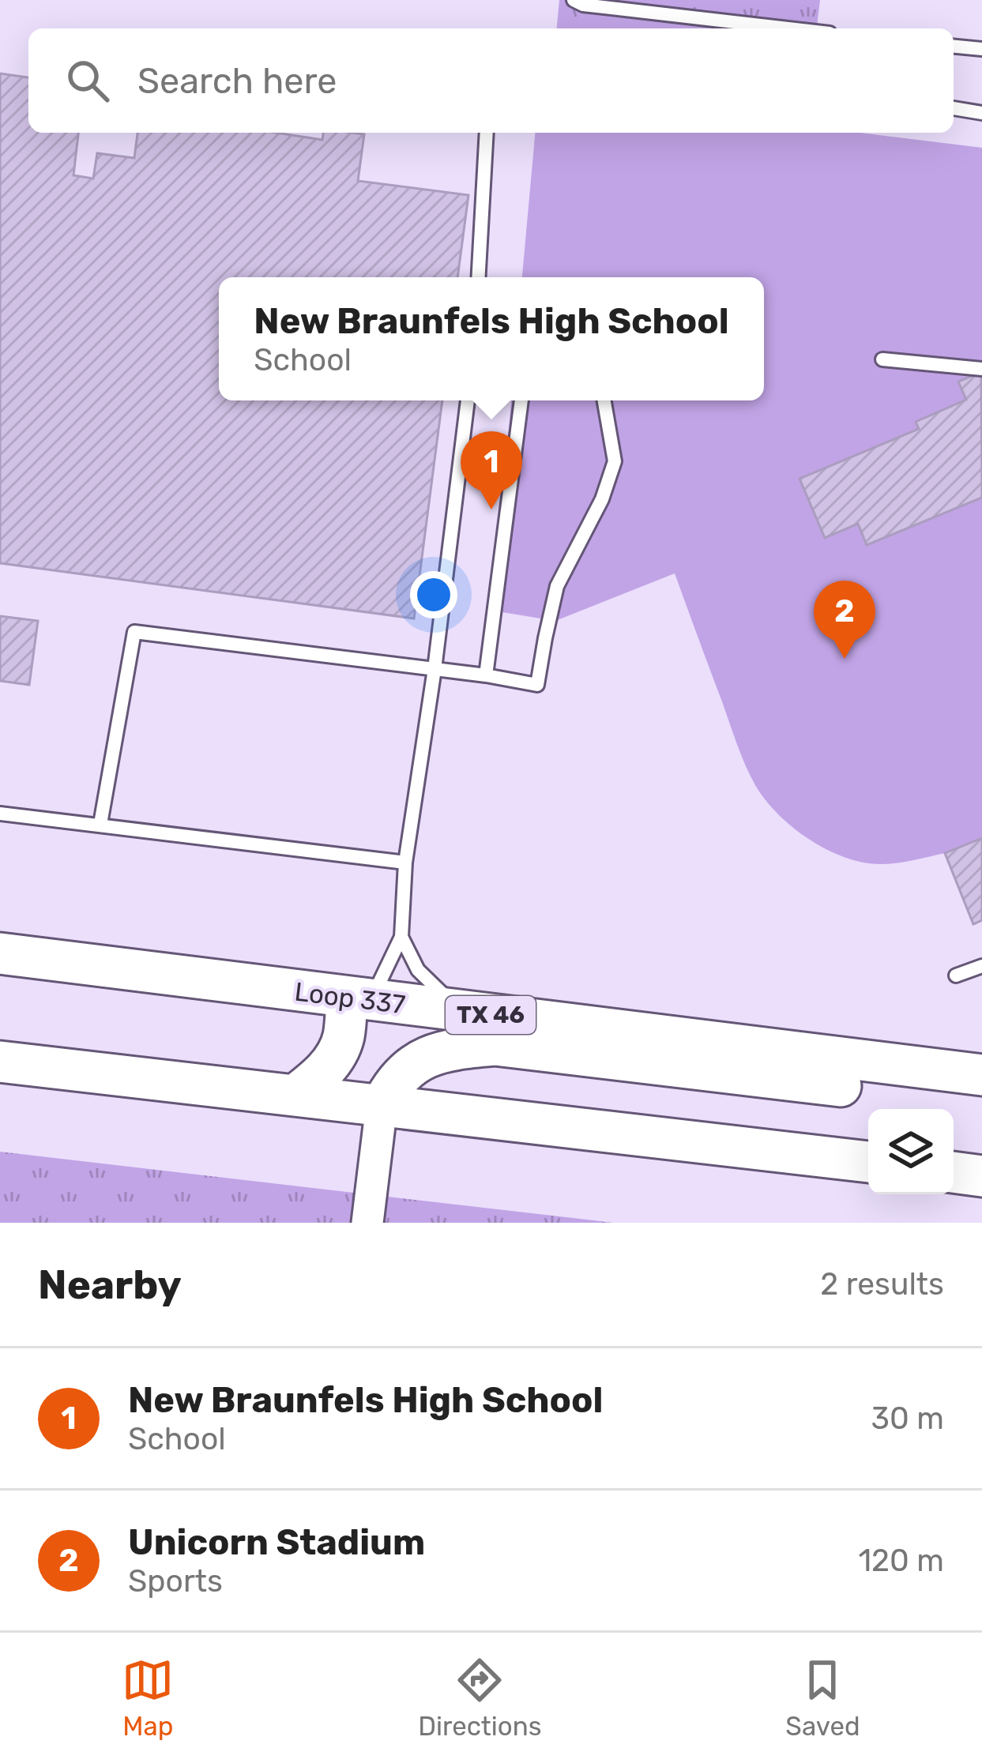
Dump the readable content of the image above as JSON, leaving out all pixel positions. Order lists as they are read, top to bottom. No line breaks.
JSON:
{"streets":{"main road":["Loop 337","TX 46"]},"page":{"search":"Search here","popup":["New Braunfels High School","School"],"pins":["1","2"],"heading":["Nearby","2 results"],"list":[{"mark":"1","name":"New Braunfels High School","note":"School","value":"30 m"},{"mark":"2","name":"Unicorn Stadium","note":"Sports","value":"120 m"}],"nav":["Map","Directions","Saved"]}}
